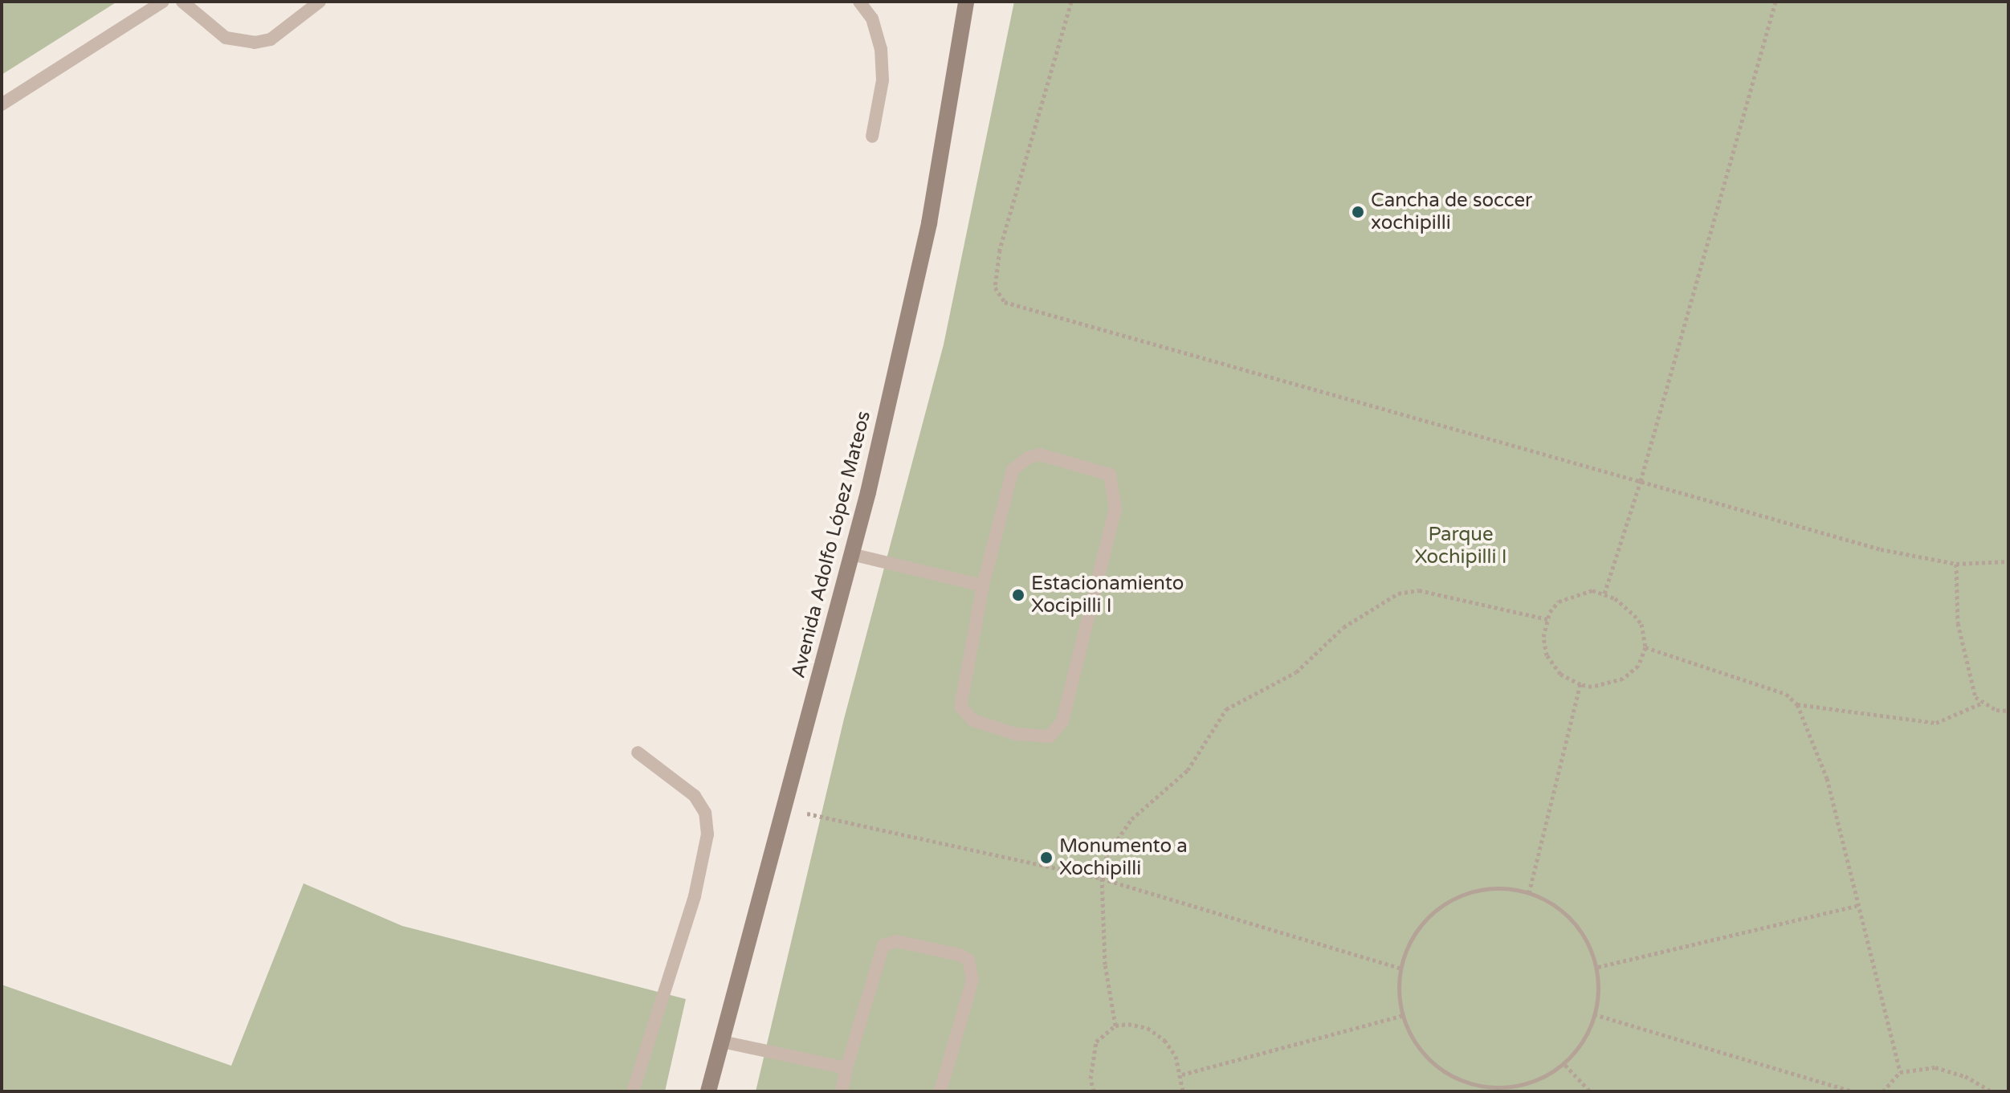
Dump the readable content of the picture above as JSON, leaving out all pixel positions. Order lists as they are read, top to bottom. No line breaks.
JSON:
{"streets":{"street":["Avenida Adolfo López Mateos"]},"parks":["Parque Xochipilli I"],"places":["Cancha de soccer xochipilli","Estacionamiento Xocipilli I","Monumento a Xochipilli"]}
